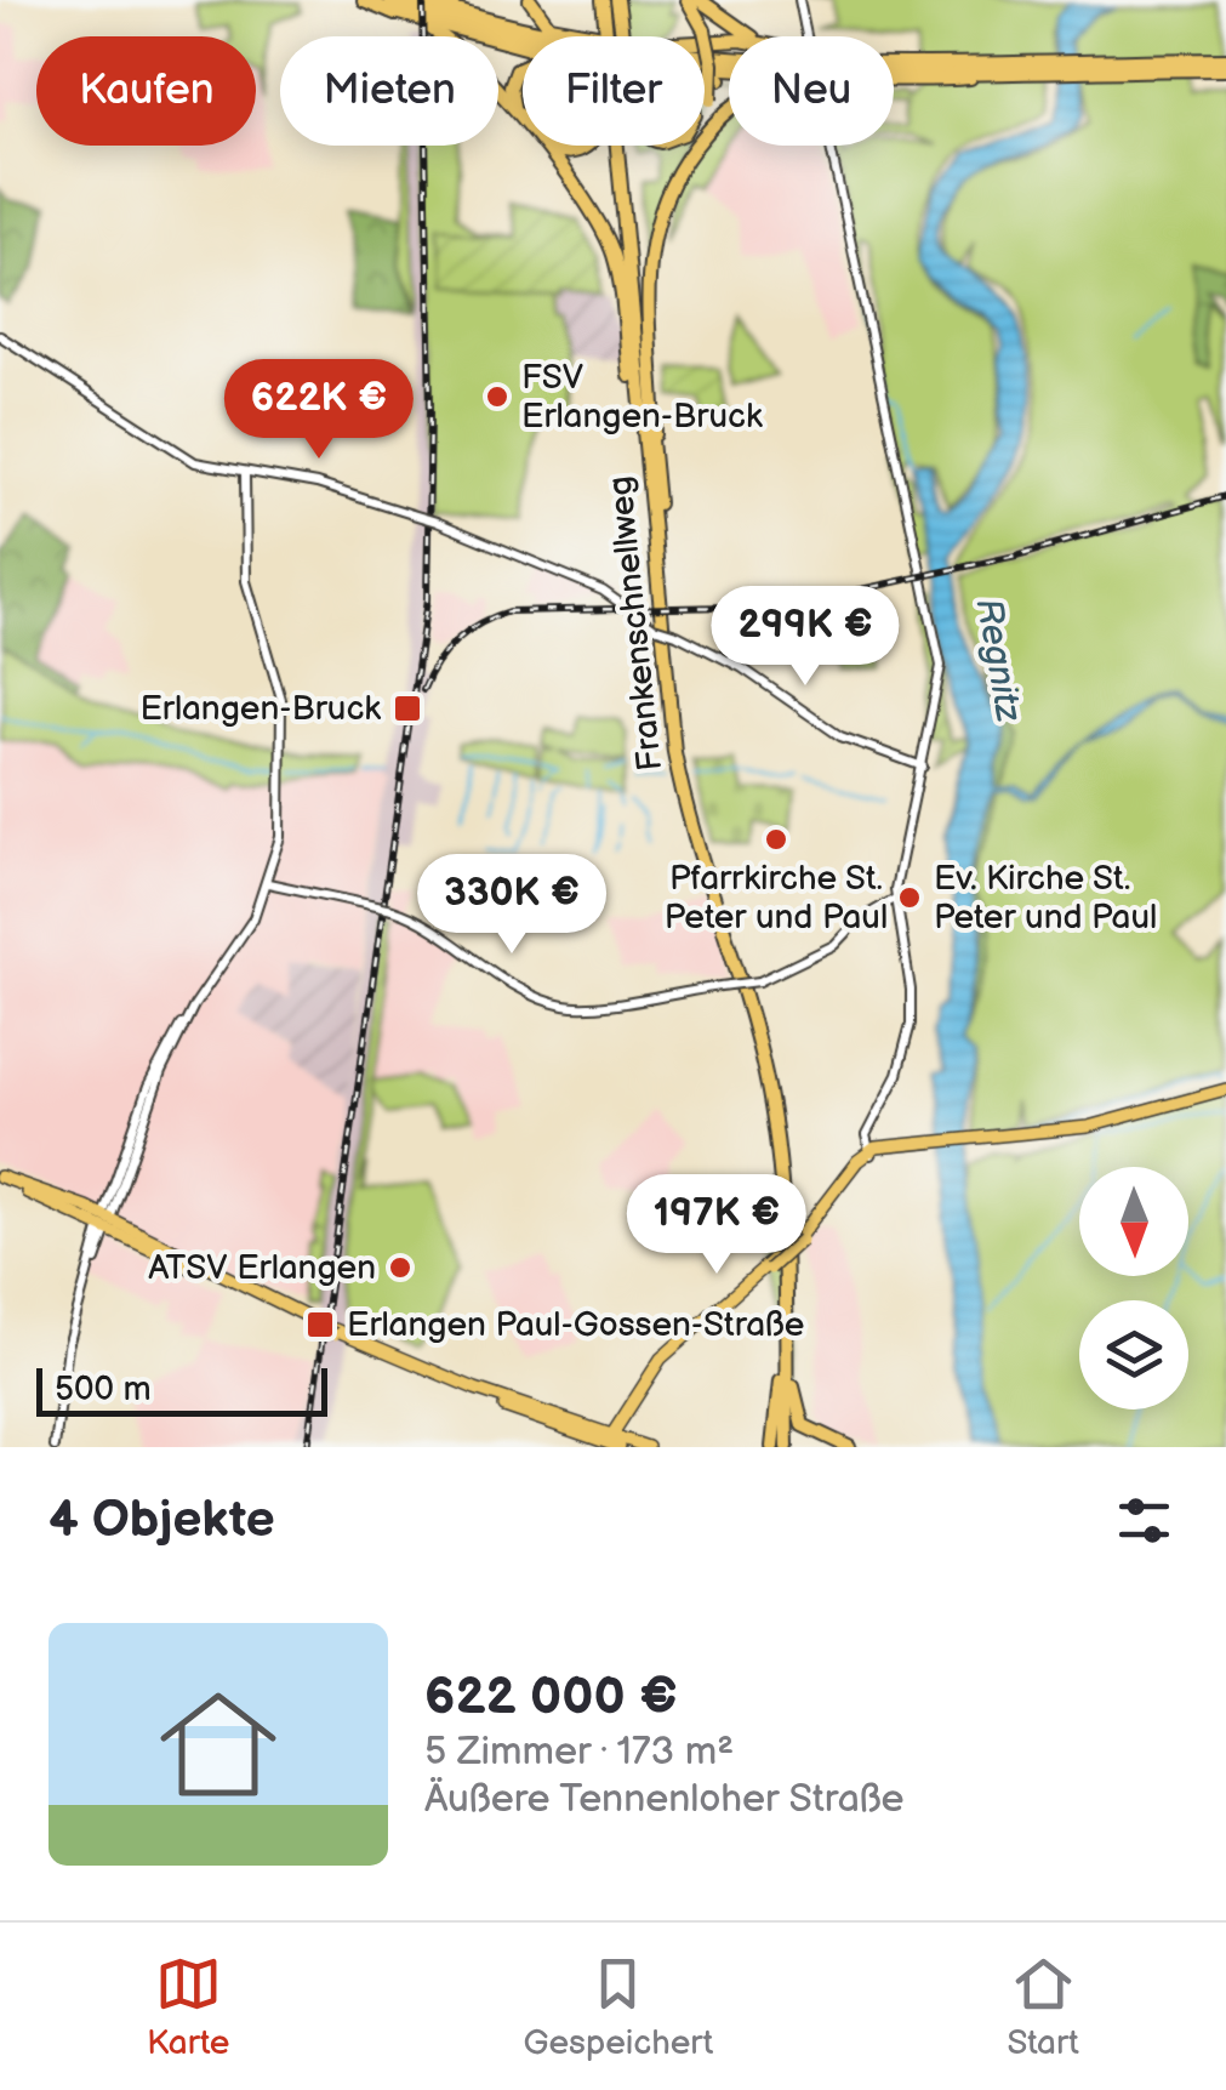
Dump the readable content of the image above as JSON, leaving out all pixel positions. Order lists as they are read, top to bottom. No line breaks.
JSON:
{"streets":{"highway":["Frankenschnellweg"]},"water":["Regnitz"],"places":{"other":["FSV Erlangen-Bruck","Pfarrkirche St. Peter und Paul","Ev. Kirche St. Peter und Paul","ATSV Erlangen"],"transit":["Erlangen-Bruck","Erlangen Paul-Gossen-Straße"]},"scale_bar":"500 m","north":"bottom","page":{"chip":["Kaufen","Mieten","Filter","Neu"],"price":["622K €","299K €","330K €","197K €"],"scale":"500 m","heading":"4 Objekte","list":[{"name":"622 000 €","note":"5 Zimmer · 173 m² · Äußere Tennenloher Straße"}],"tabs":["Karte","Gespeichert","Start"]}}
